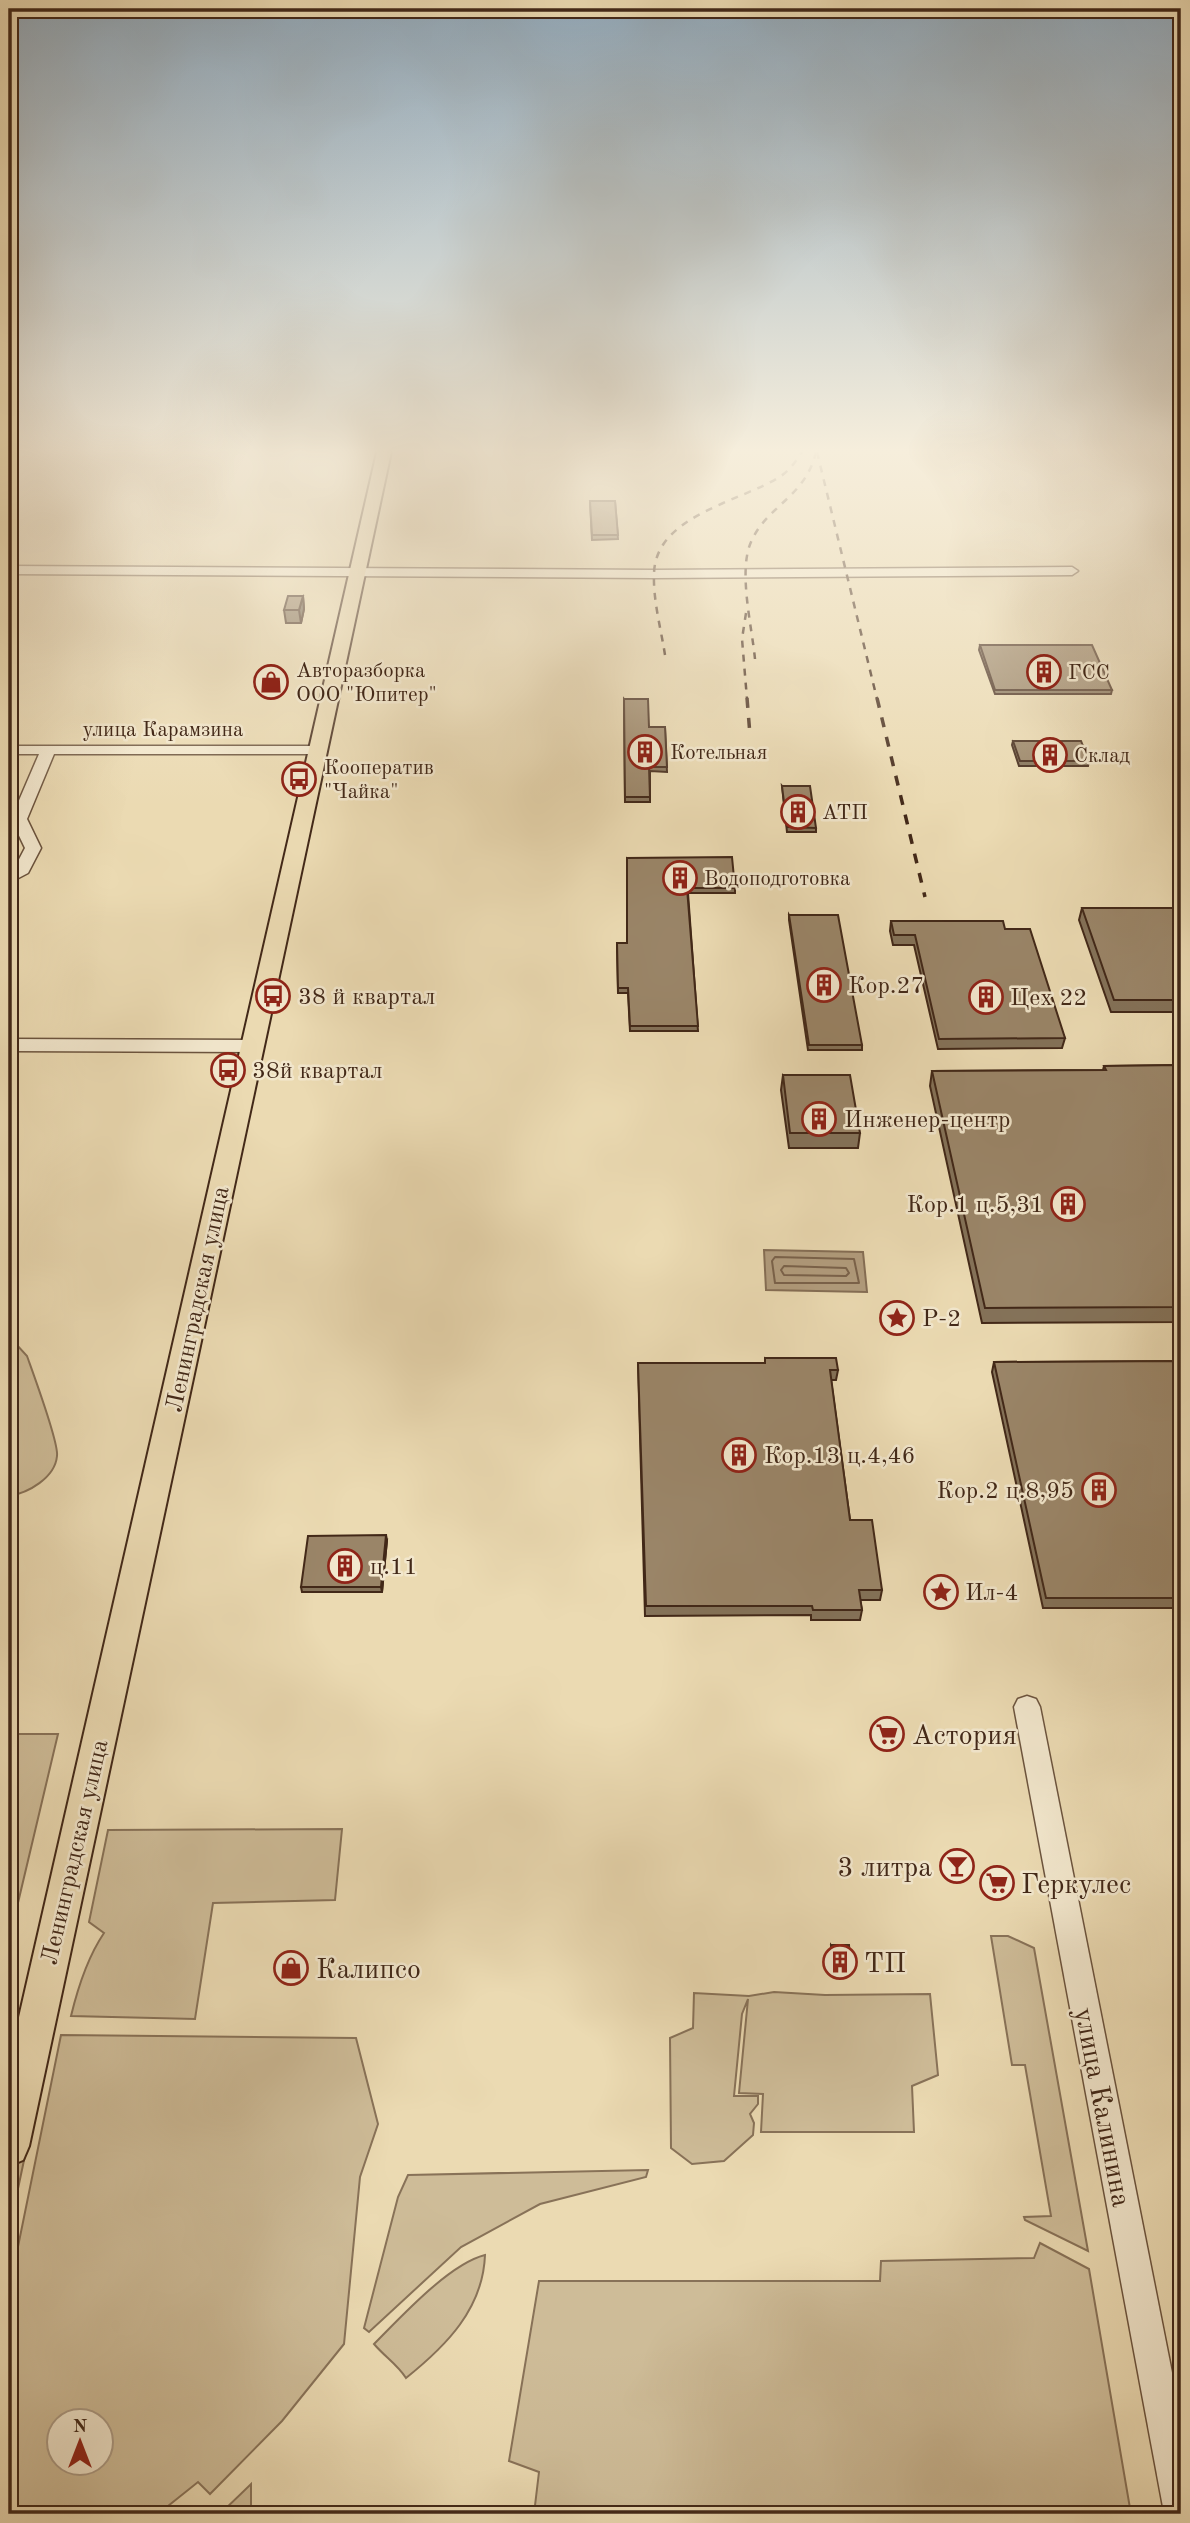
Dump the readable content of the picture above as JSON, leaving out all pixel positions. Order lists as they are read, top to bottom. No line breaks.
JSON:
{"streets":{"main road":["Ленинградская улица"],"street":["улица Карамзина","улица Калинина"]},"crossings":[["улица Карамзина","Ленинградская улица"]],"places":{"building":["ГСС","Котельная","Склад","АТП","Водоподготовка","Кор.27","Цех 22","Инженер-центр","Кор.1 ц.5,31","Кор.13 ц.4,46","Кор.2 ц.8,95","ц.11","ТП"],"shop":["Авторазборка ООО \"Юпитер\"","Калипсо"],"bus stop":["Кооператив \"Чайка\"","38 й квартал","38й квартал"],"place":["Р-2","Ил-4"],"supermarket":["Астория","Геркулес"],"bar":["3 литра"]},"north":"top"}
